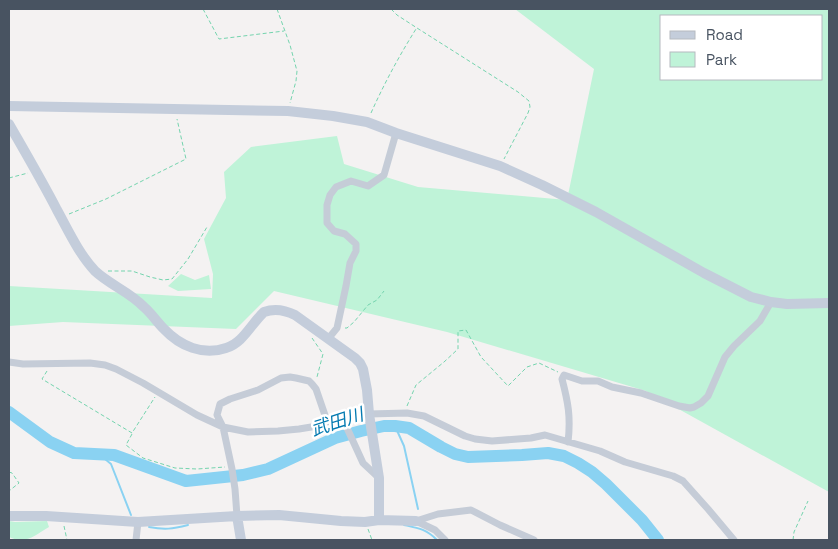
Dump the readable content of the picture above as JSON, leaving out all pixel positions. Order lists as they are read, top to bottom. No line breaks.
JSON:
{"water":["武田川"],"legend":["Road","Park"]}
